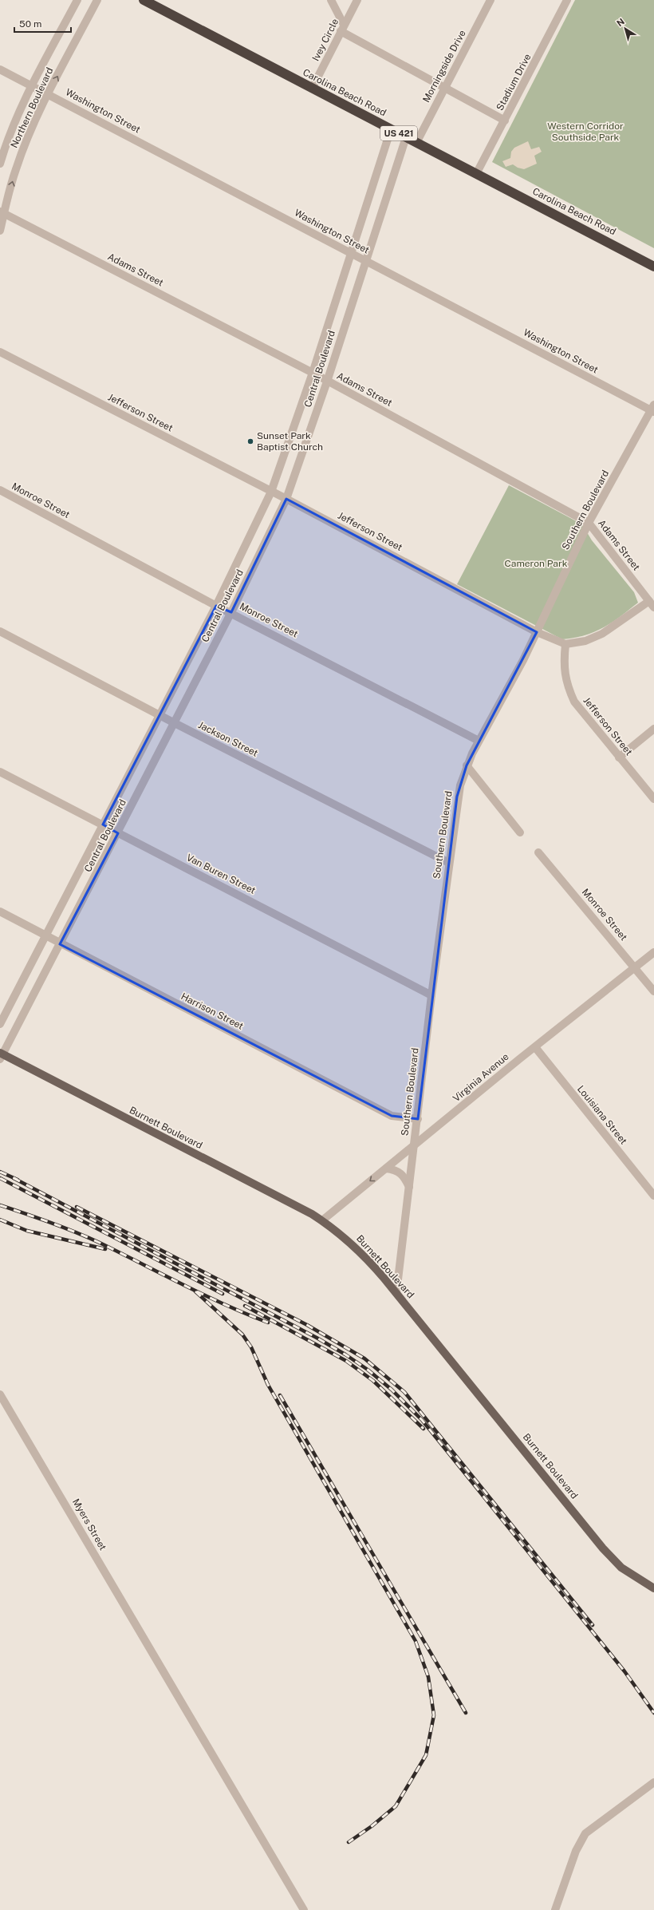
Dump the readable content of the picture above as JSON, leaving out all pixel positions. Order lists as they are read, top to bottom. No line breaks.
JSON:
{"streets":{"highway":["Carolina Beach Road","US 421"],"main road":["Burnett Boulevard"],"street":["Ivey Circle","Morningside Drive","Stadium Drive","Northern Boulevard","Washington Street","Adams Street","Central Boulevard","Jefferson Street","Monroe Street","Southern Boulevard","Jackson Street","Van Buren Street","Harrison Street","Virginia Avenue","Louisiana Street","Myers Street"]},"crossings":[["Ivey Circle","Carolina Beach Road"],["Morningside Drive","Carolina Beach Road"],["Stadium Drive","Carolina Beach Road"],["Carolina Beach Road","Central Boulevard"],["Northern Boulevard","Washington Street"],["Northern Boulevard","Adams Street"],["Washington Street","Central Boulevard"],["Washington Street","Southern Boulevard"],["Adams Street","Central Boulevard"],["Adams Street","Southern Boulevard"],["Central Boulevard","Jefferson Street"],["Central Boulevard","Monroe Street"],["Central Boulevard","Jackson Street"],["Central Boulevard","Van Buren Street"],["Central Boulevard","Harrison Street"],["Central Boulevard","Burnett Boulevard"],["Jefferson Street","Southern Boulevard"],["Monroe Street","Southern Boulevard"],["Monroe Street","Virginia Avenue"],["Southern Boulevard","Jackson Street"],["Southern Boulevard","Van Buren Street"],["Southern Boulevard","Harrison Street"],["Southern Boulevard","Virginia Avenue"],["Southern Boulevard","Burnett Boulevard"],["Virginia Avenue","Louisiana Street"],["Virginia Avenue","Burnett Boulevard"]],"parks":["Western Corridor Southside Park","Cameron Park"],"places":["Sunset Park Baptist Church"],"scale_bar":"50 m","north":"top left"}
